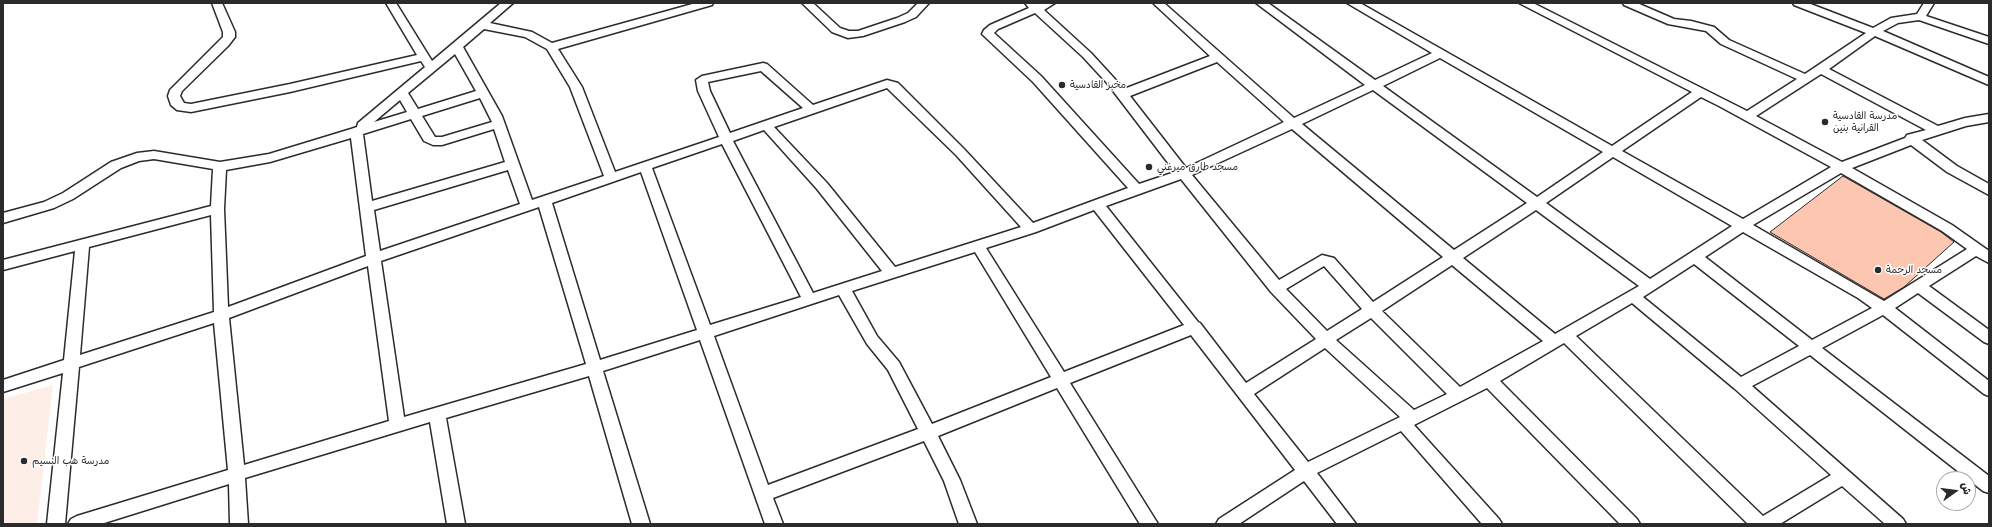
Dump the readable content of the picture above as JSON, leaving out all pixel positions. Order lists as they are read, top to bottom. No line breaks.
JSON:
{"places":["مخبز القادسية","مدرسة القادسية القرانية بنين","مسجد طارق ميرغني","مسجد الرحمة","مدرسة هب النسيم"],"north":"right"}
